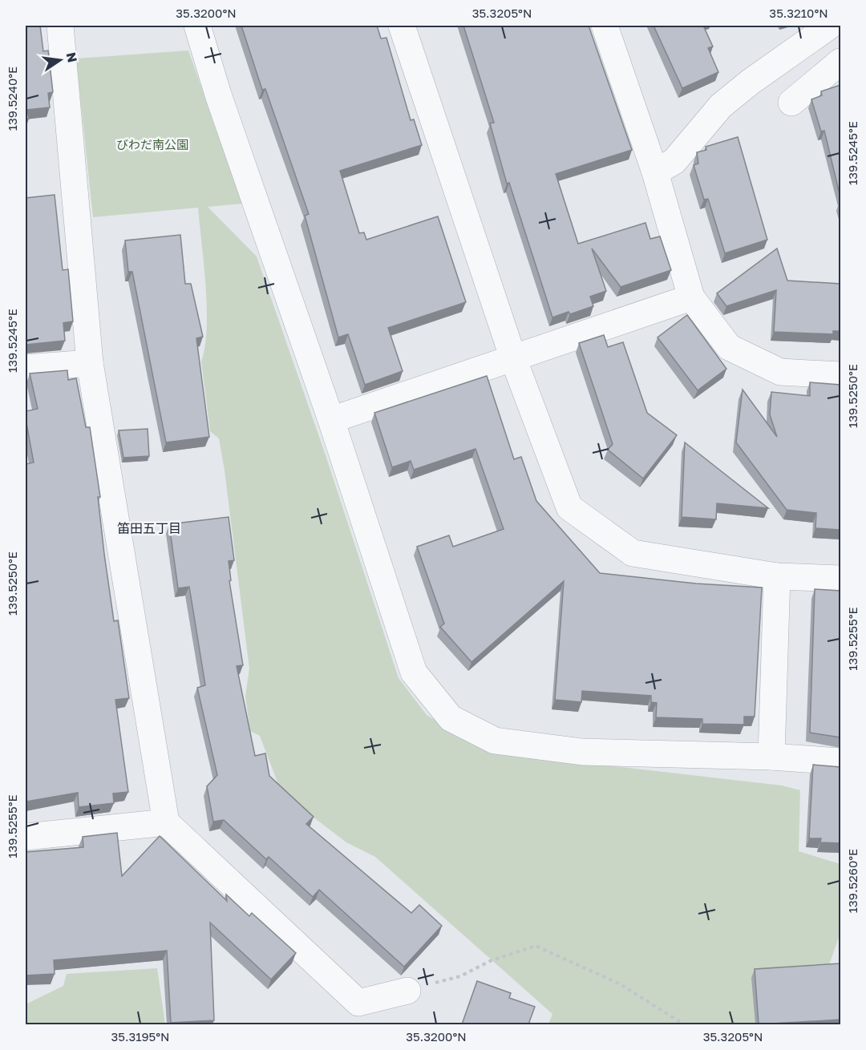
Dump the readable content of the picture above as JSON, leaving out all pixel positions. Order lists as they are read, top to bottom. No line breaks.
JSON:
{"districts":["笛田五丁目"],"parks":["びわだ南公園"],"north":"right","coordinates":["35.3200°N","35.3205°N","35.3210°N","139.5240°E","139.5245°E","139.5250°E","139.5255°E","139.5260°E","35.3195°N"]}
